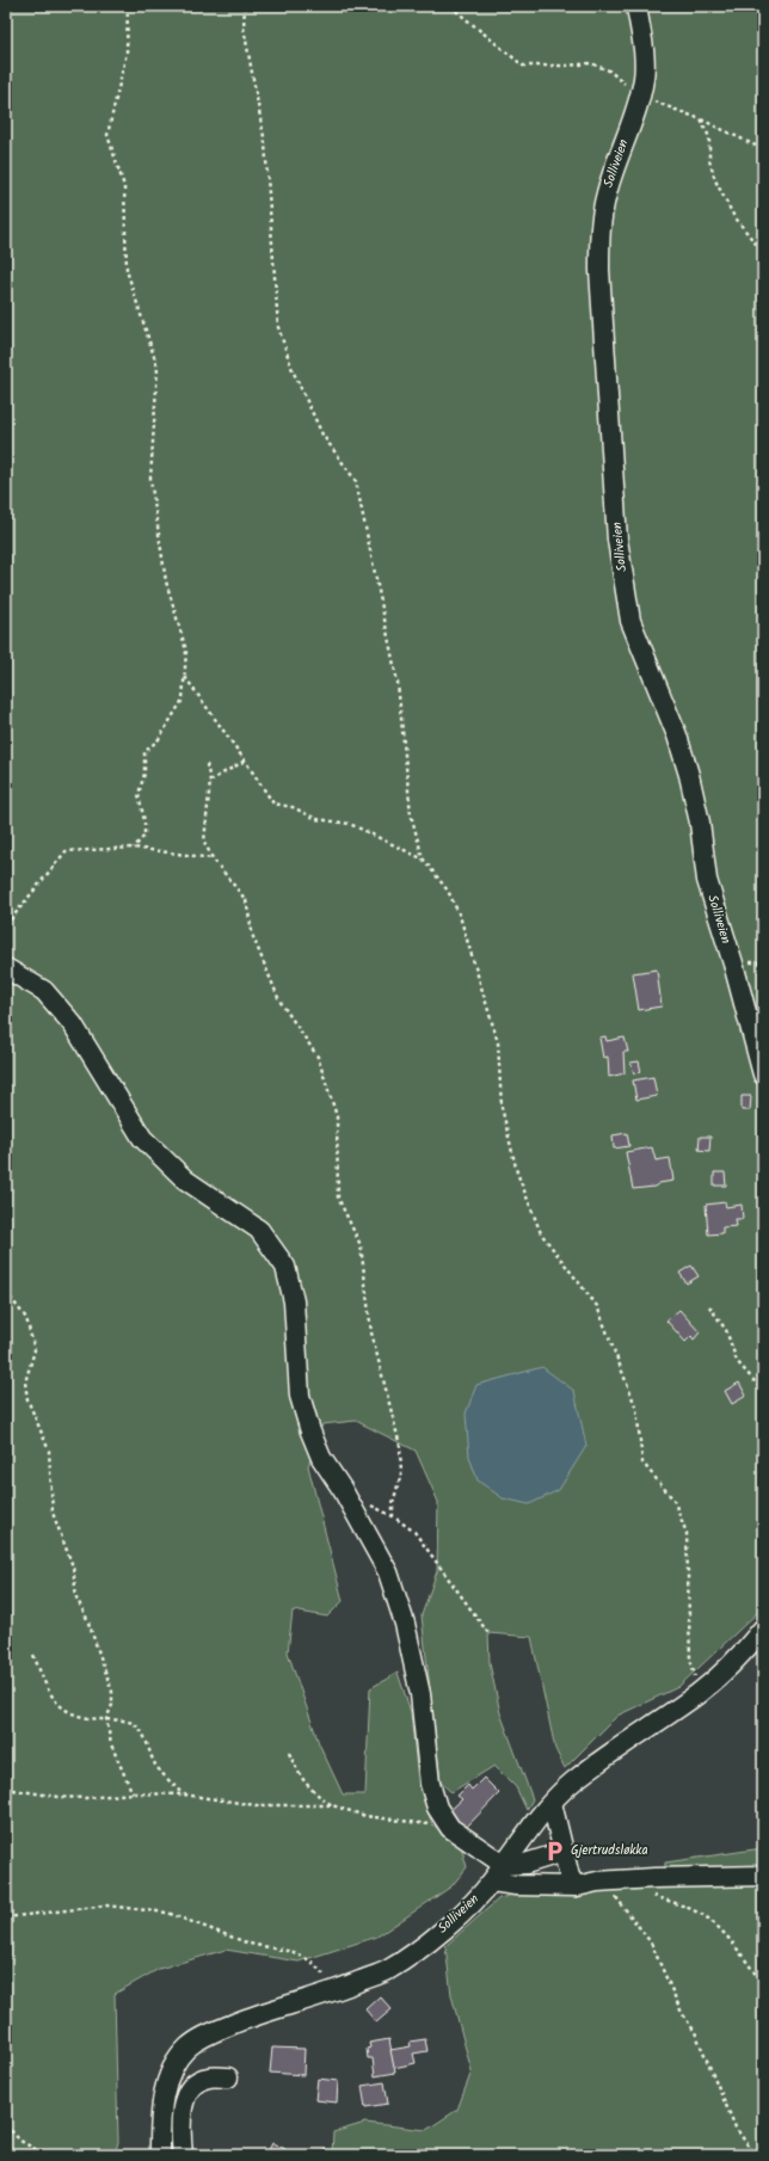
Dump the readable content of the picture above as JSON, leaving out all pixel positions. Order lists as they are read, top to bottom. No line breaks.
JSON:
{"streets":{"street":["Solliveien"]},"places":{"parking":["Gjertrudsløkka"]}}
